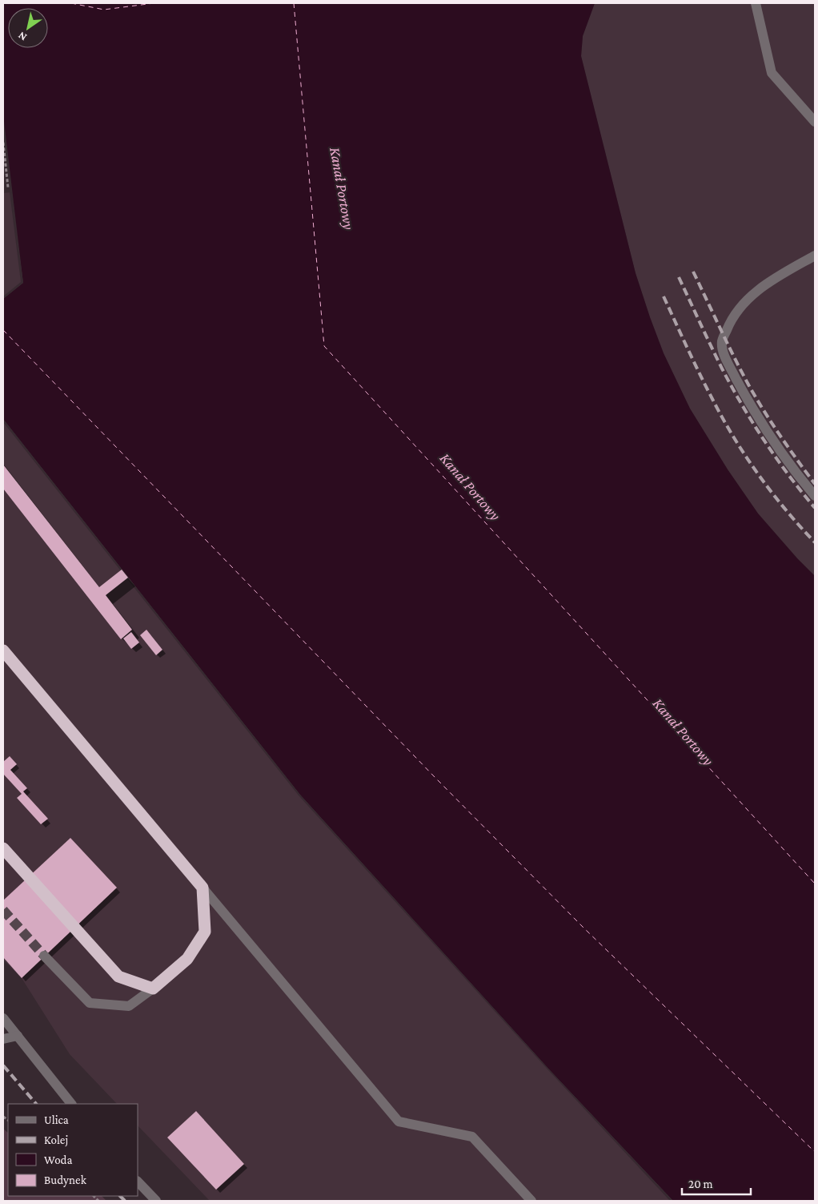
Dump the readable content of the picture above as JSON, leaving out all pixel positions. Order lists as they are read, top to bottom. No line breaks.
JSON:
{"water":["Kanał Portowy"],"legend":["Ulica","Kolej","Woda","Budynek"],"scale_bar":"20 m","north":"bottom left"}
